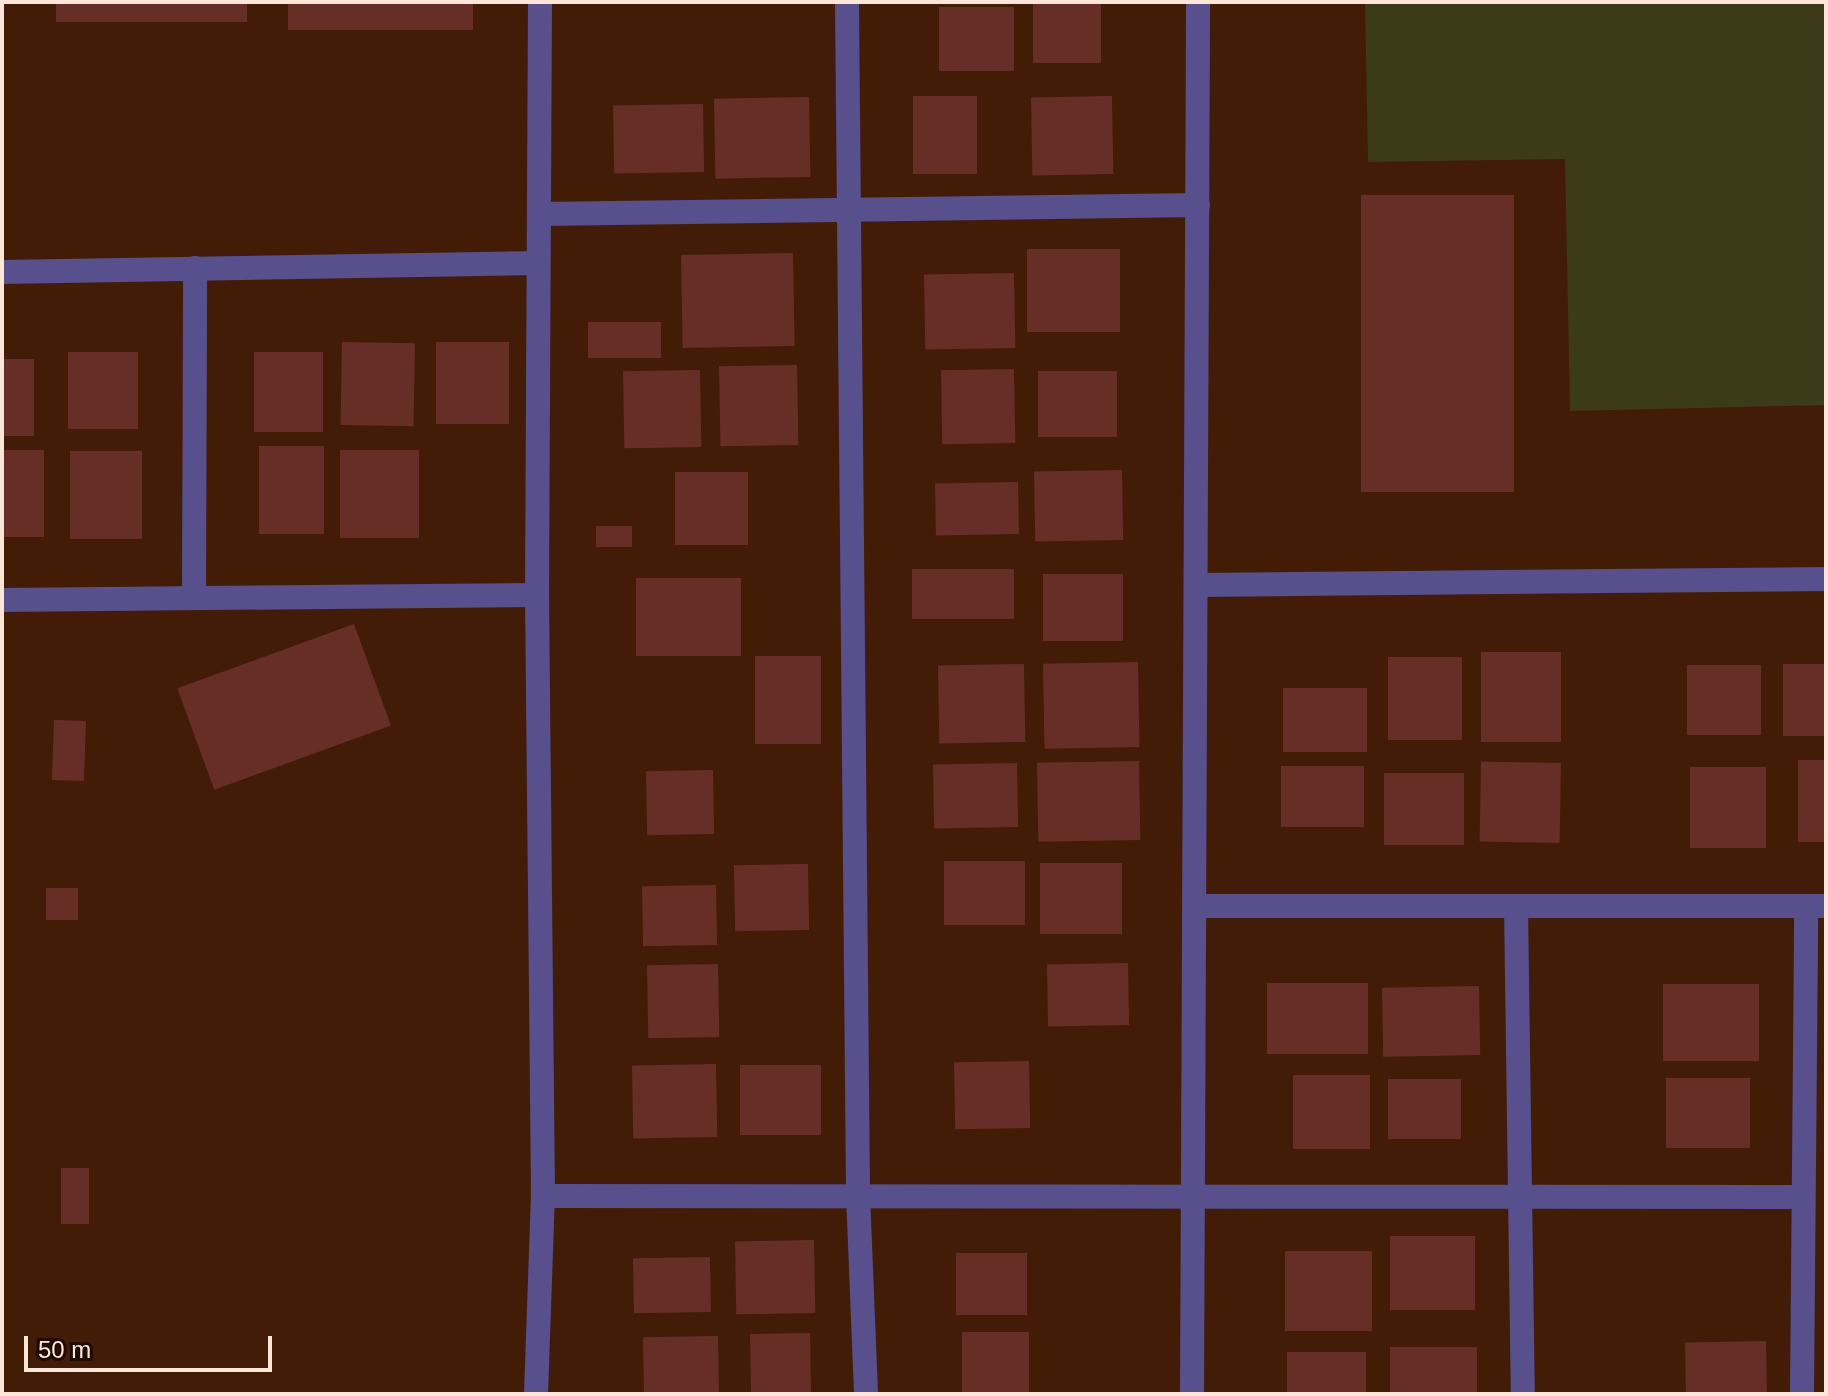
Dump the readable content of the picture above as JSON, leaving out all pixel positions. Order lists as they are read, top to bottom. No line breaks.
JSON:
{"scale_bar":"50 m"}
